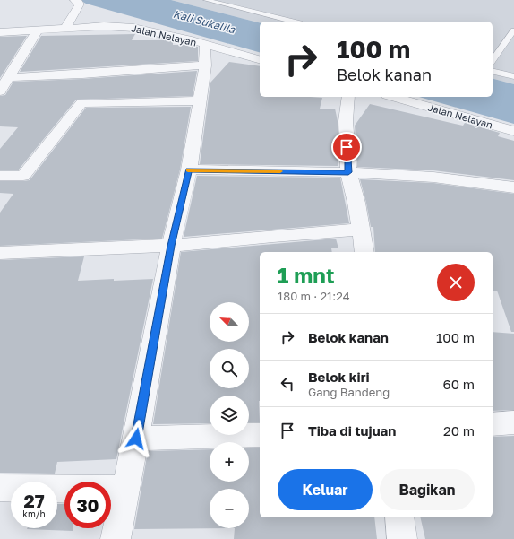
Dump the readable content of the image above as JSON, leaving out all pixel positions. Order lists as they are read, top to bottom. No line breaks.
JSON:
{"streets":{"street":["Jalan Nelayan"]},"water":["Kali Sukalila"],"north":"top left","page":{"turn":["100 m","Belok kanan"],"heading":["1 mnt","180 m · 21:24"],"map_buttons":["+","−"],"list":[{"name":"Belok kanan","value":"100 m"},{"name":"Belok kiri","note":"Gang Bandeng","value":"60 m"},{"name":"Tiba di tujuan","value":"20 m"}],"buttons":["Keluar","Bagikan"],"speed":"27 km/h","limit":"30"}}
